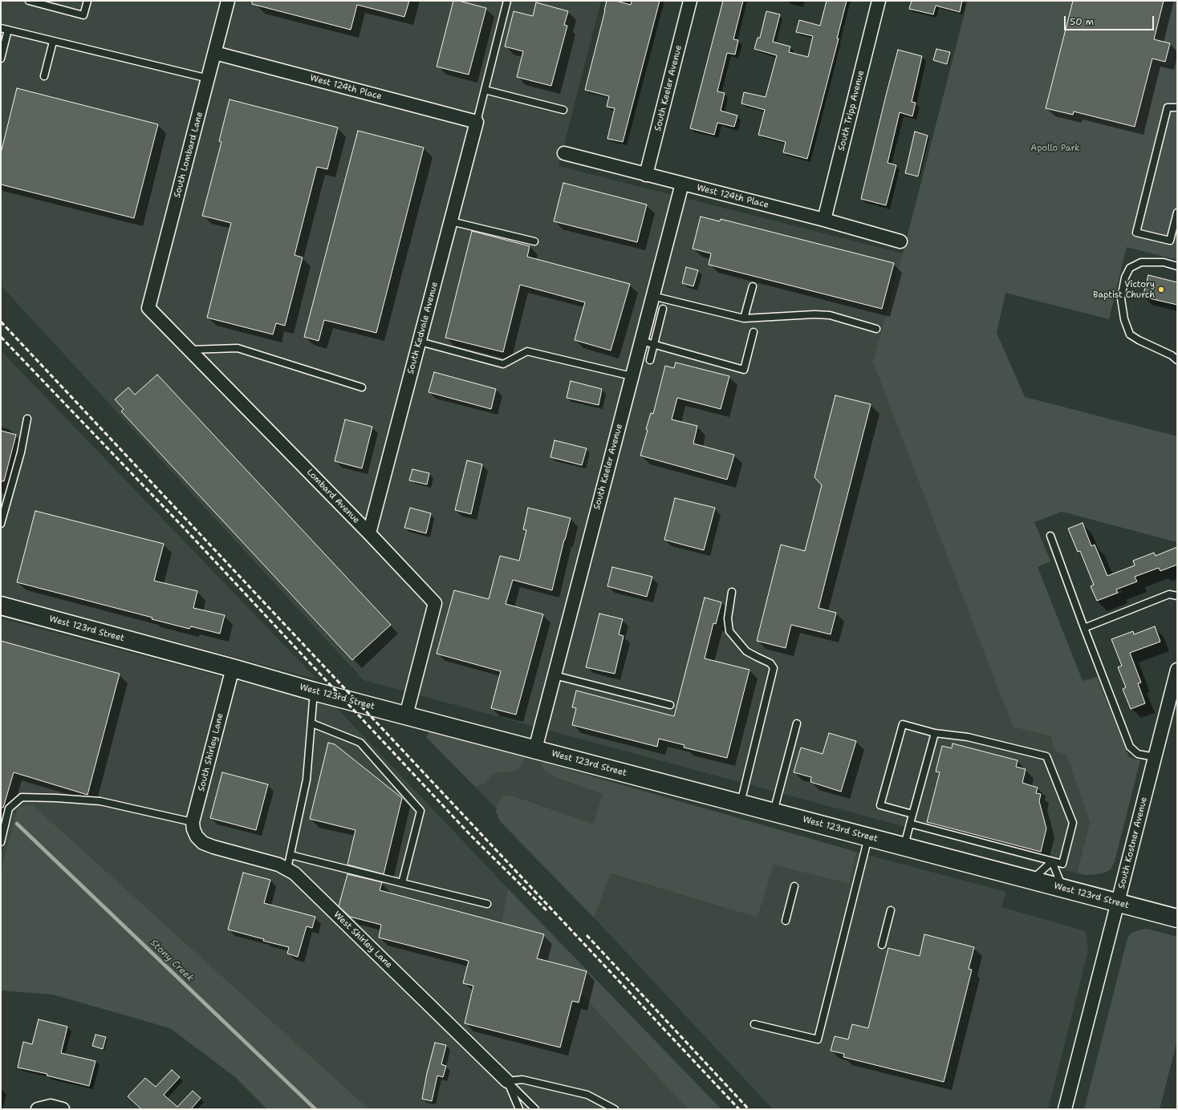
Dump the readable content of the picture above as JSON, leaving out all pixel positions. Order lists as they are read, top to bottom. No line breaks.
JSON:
{"streets":{"street":["West 124th Place","South Keeler Avenue","South Tripp Avenue","South Lombard Lane","South Kedvale Avenue","Lombard Avenue","West 123rd Street","South Shirley Lane","South Kostner Avenue","West Shirley Lane"]},"crossings":[["West 124th Place","South Keeler Avenue"],["West 124th Place","South Tripp Avenue"],["West 124th Place","South Lombard Lane"],["West 124th Place","South Kedvale Avenue"],["South Keeler Avenue","West 123rd Street"],["South Lombard Lane","Lombard Avenue"],["South Kedvale Avenue","Lombard Avenue"],["Lombard Avenue","West 123rd Street"],["West 123rd Street","South Shirley Lane"],["West 123rd Street","South Kostner Avenue"],["South Shirley Lane","West Shirley Lane"]],"water":["Stony Creek"],"parks":["Apollo Park"],"places":["Victory Baptist Church"],"scale_bar":"50 m"}
